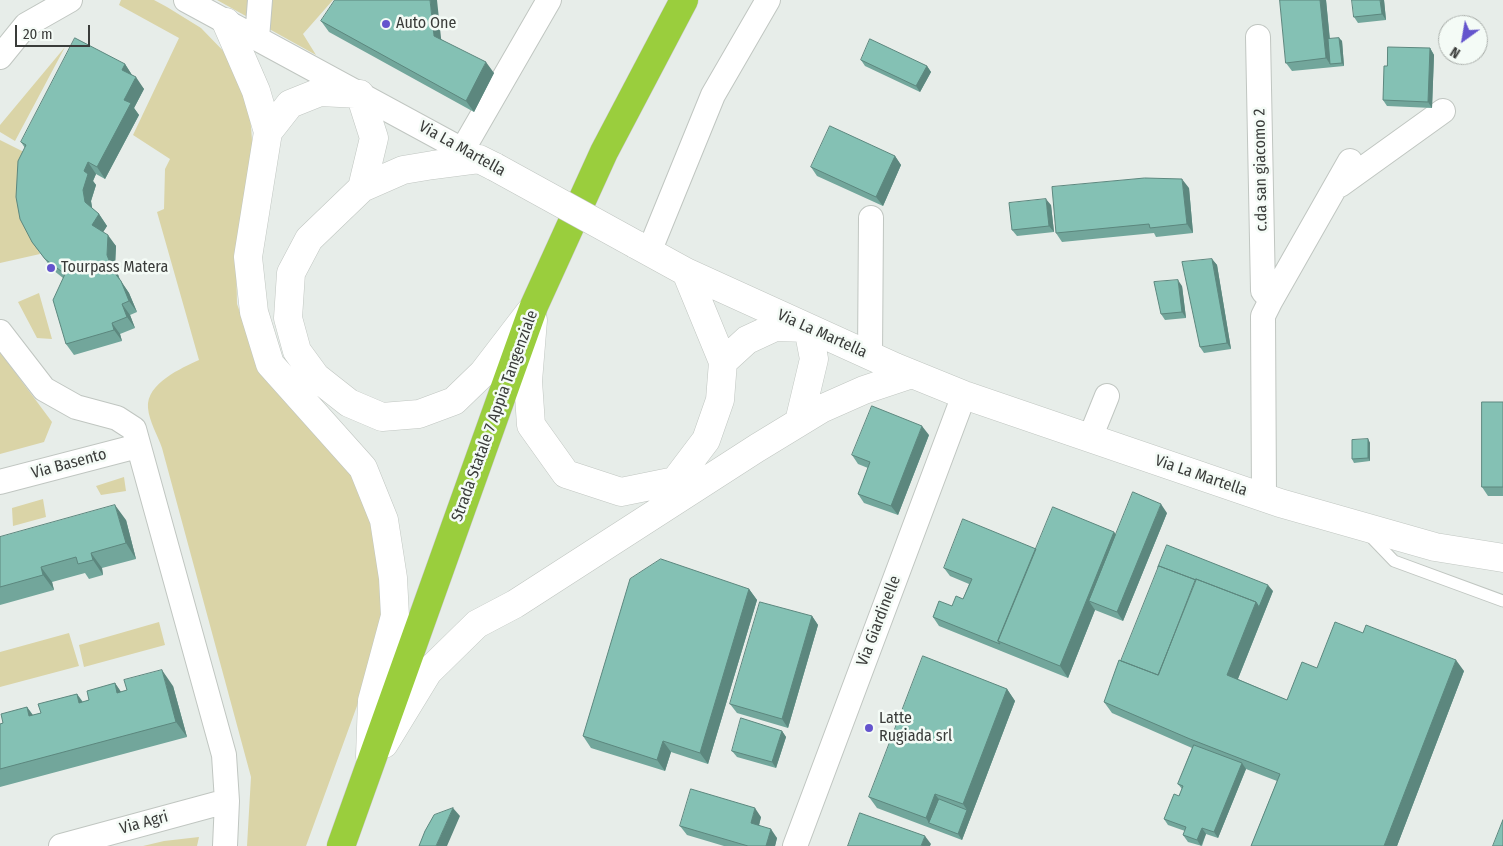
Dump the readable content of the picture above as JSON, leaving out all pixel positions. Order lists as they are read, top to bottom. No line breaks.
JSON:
{"streets":{"highway":["Strada Statale 7 Appia Tangenziale"],"street":["Via La Martella","c.da san giacomo 2","Via Basento","Via Giardinelle","Via Agri"]},"crossings":[["Via La Martella","Via Giardinelle"]],"places":["Auto One","Tourpass Matera","Latte Rugiada srl"],"scale_bar":"20 m","north":"bottom left"}
